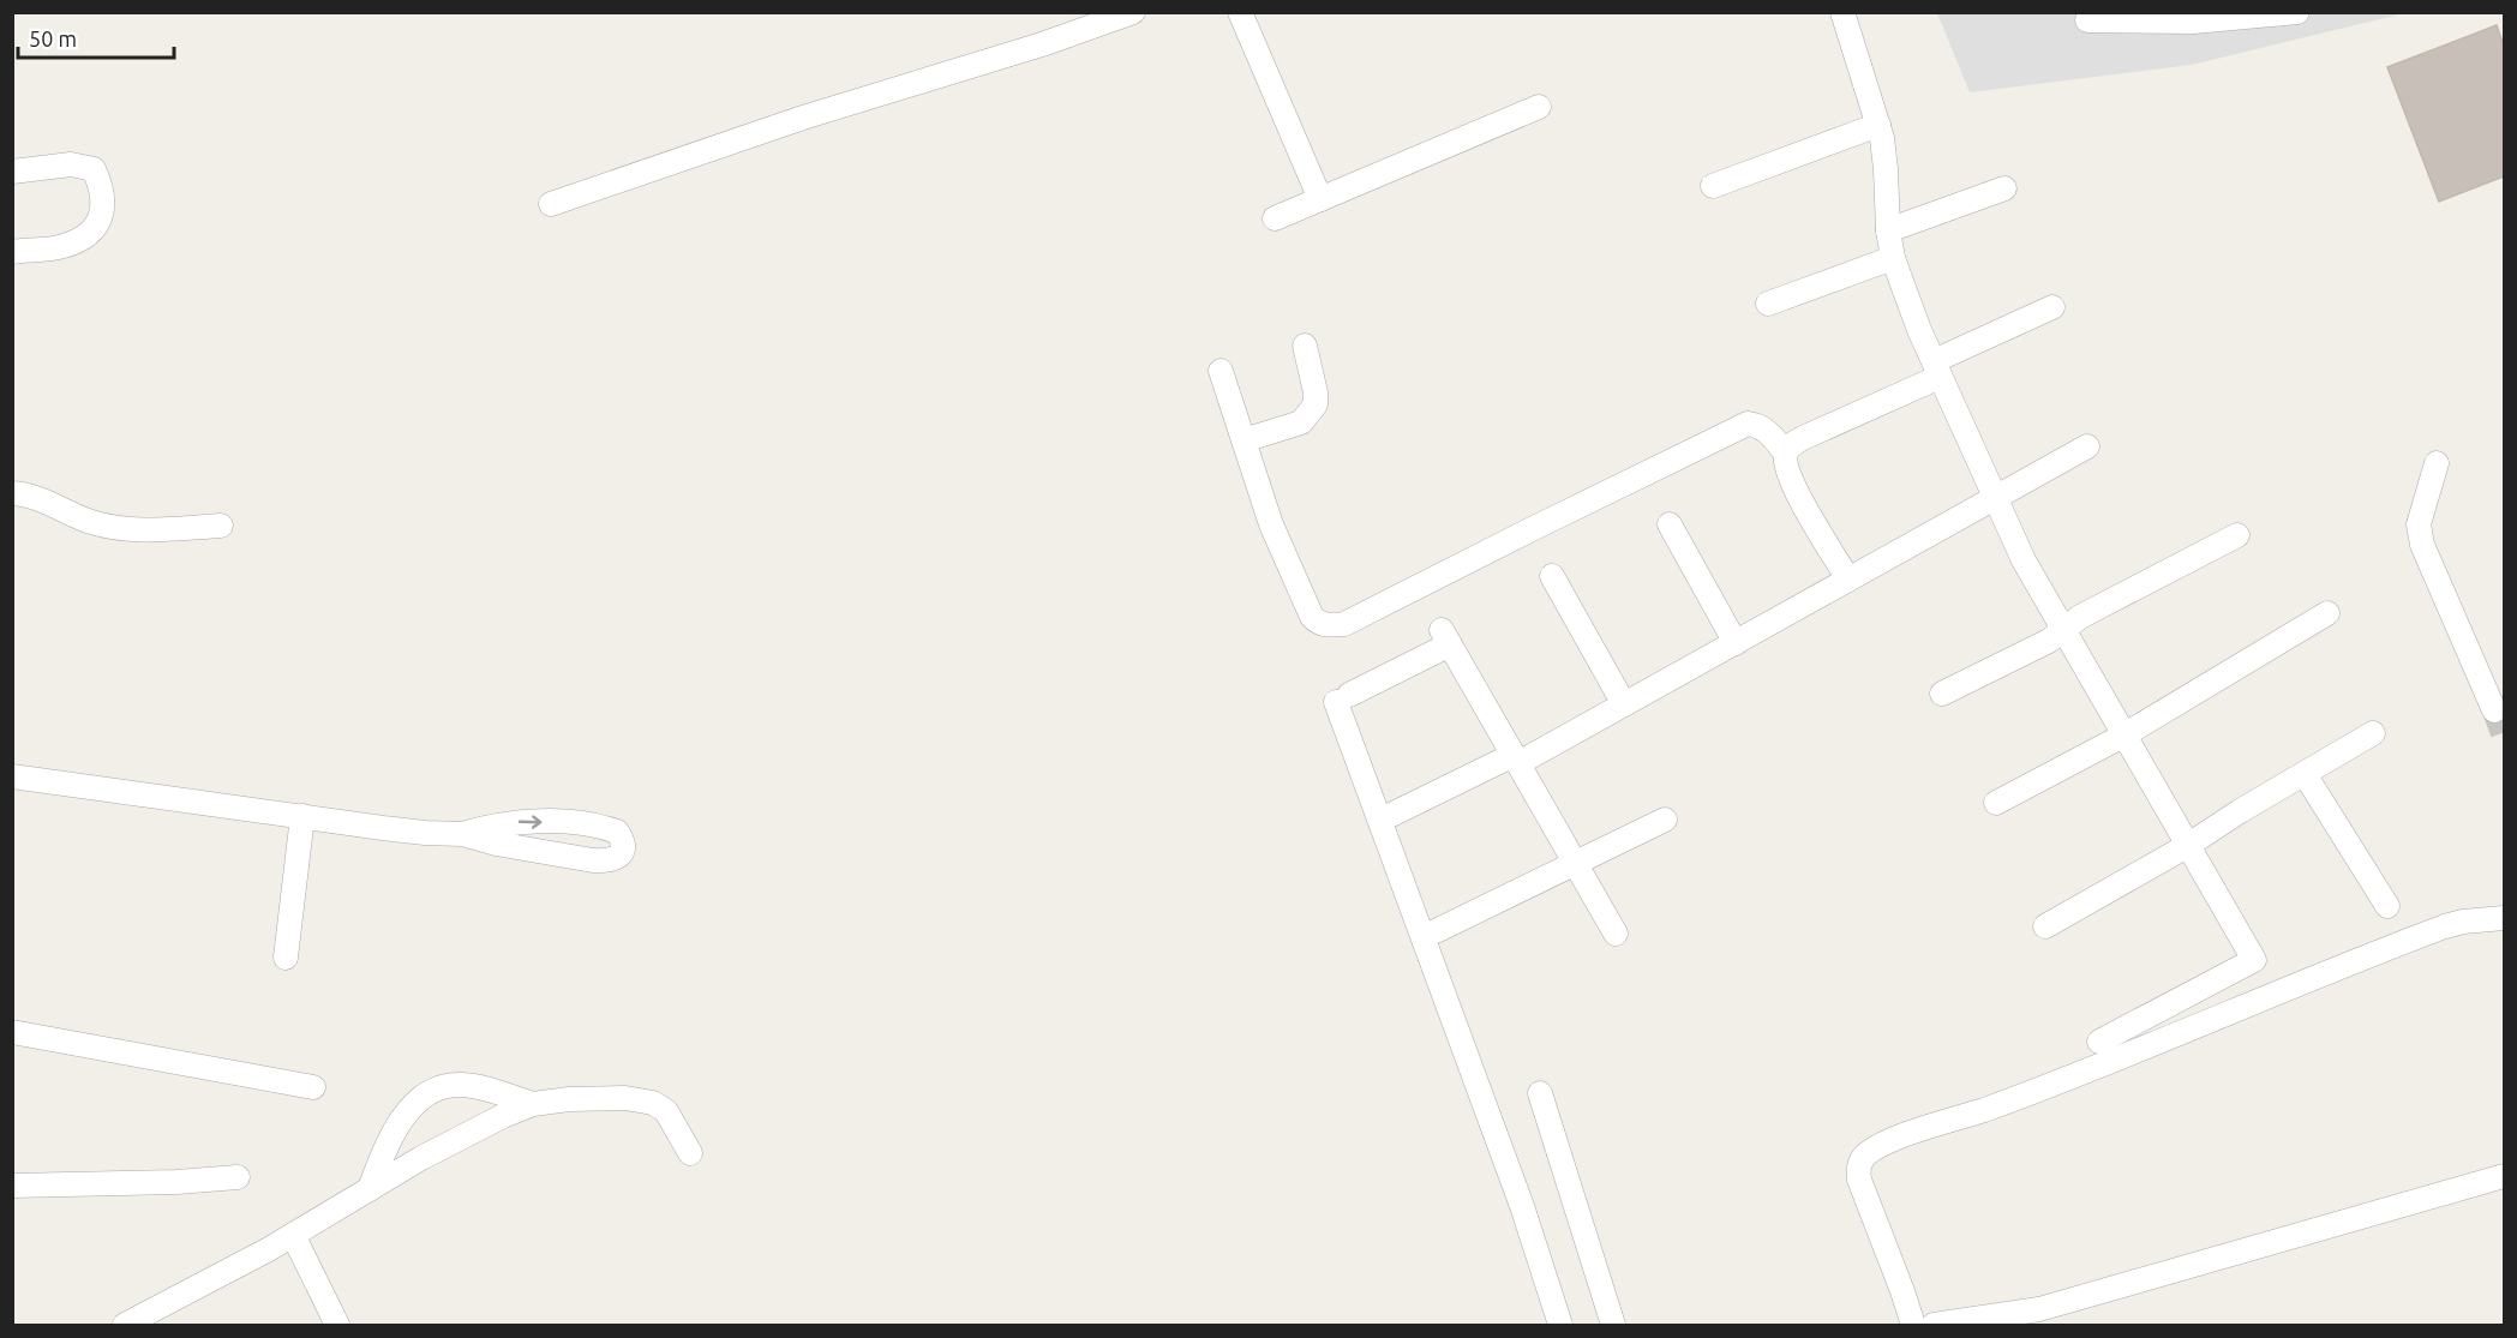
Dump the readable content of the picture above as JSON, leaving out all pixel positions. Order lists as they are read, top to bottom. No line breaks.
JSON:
{"scale_bar":"50 m"}
